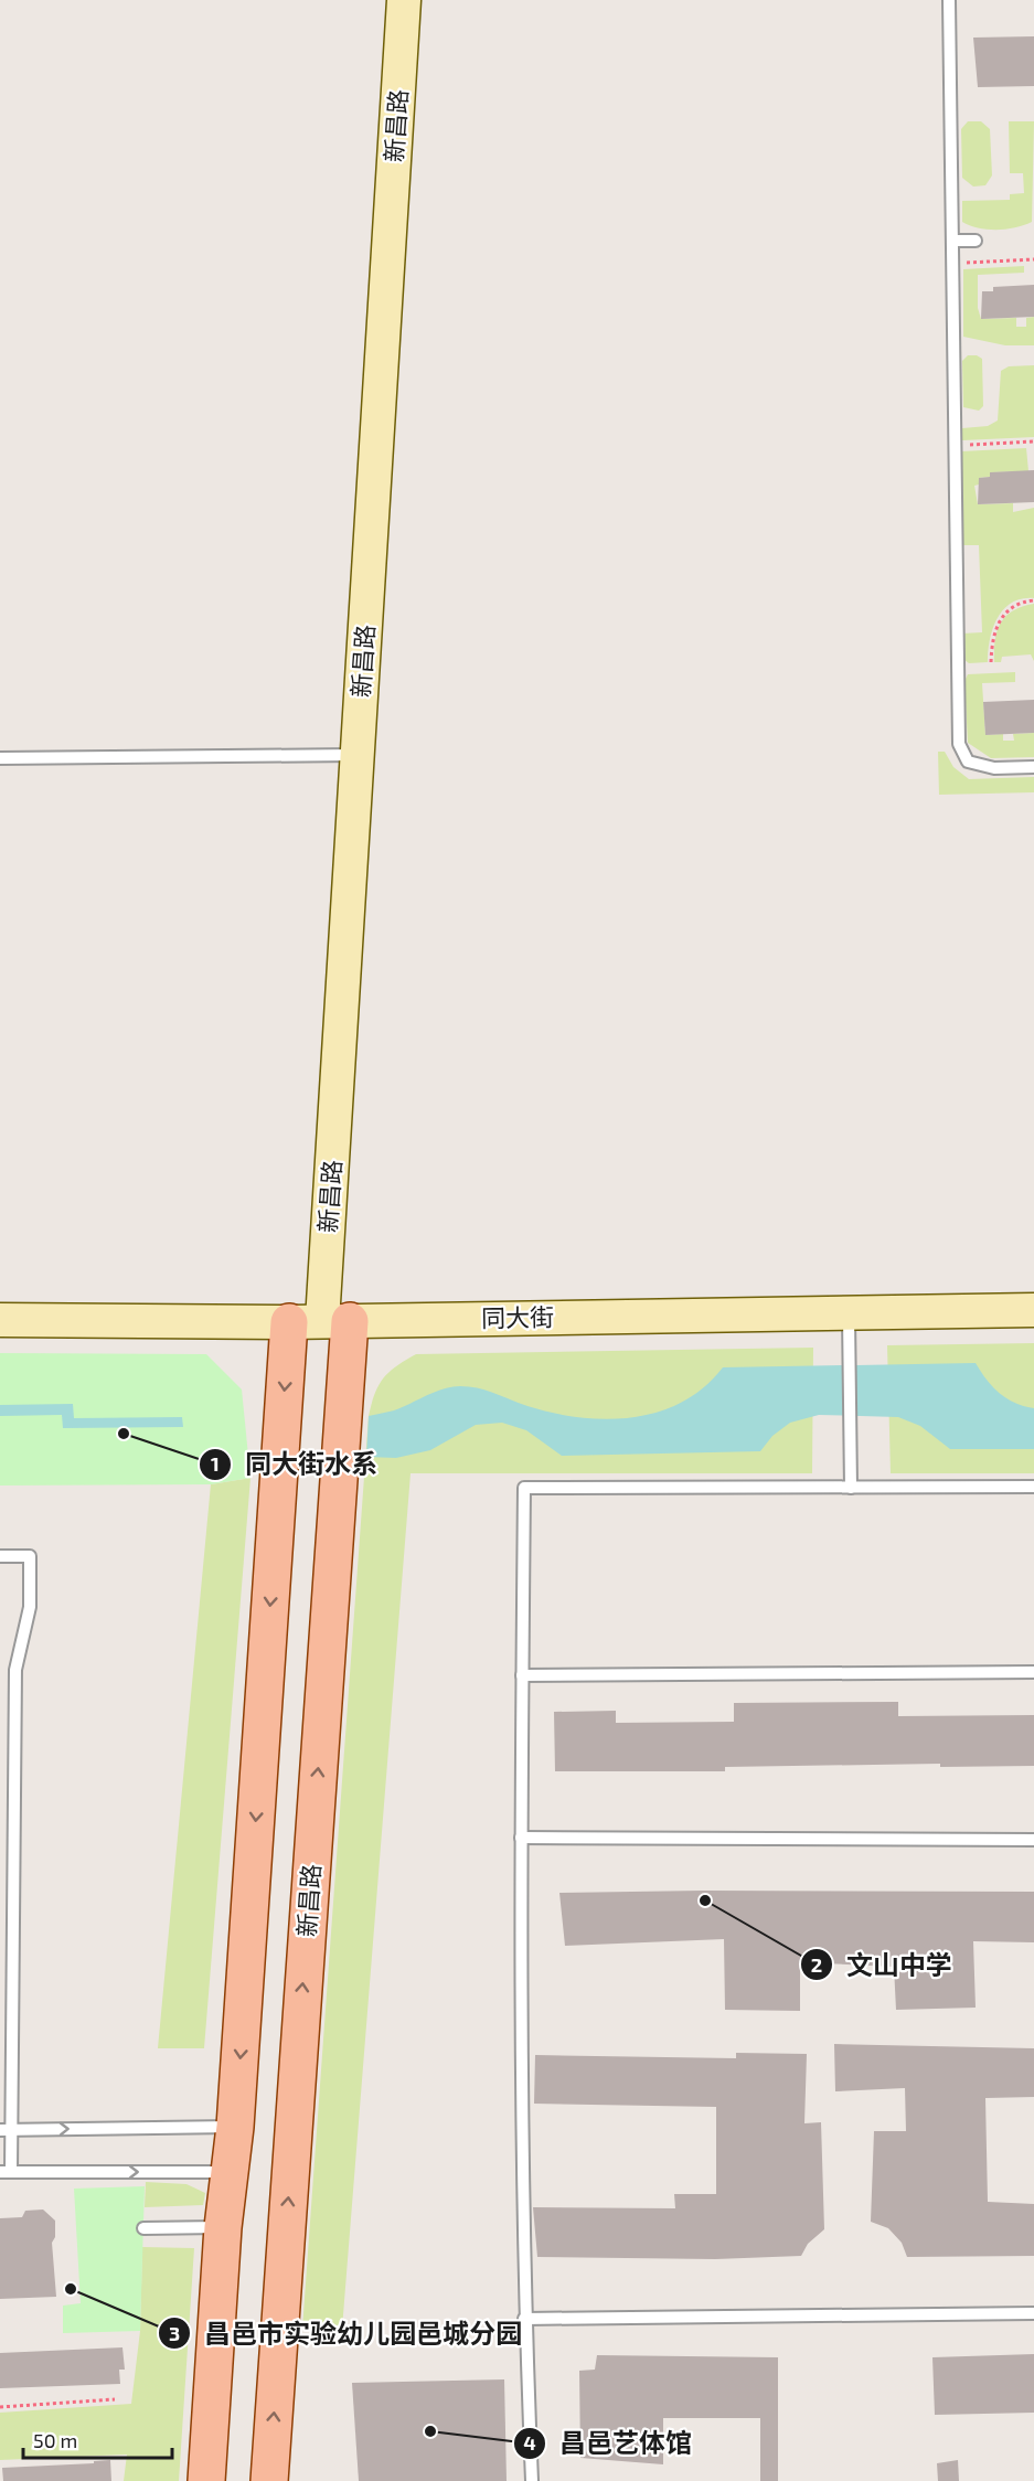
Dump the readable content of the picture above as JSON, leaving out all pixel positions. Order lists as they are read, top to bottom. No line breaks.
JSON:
{"streets":{"main road":["新昌路"],"street":["同大街"]},"crossings":[["新昌路","同大街"]],"places":["同大街水系","文山中学","昌邑市实验幼儿园邑城分园","昌邑艺体馆"],"scale_bar":"50 m"}
